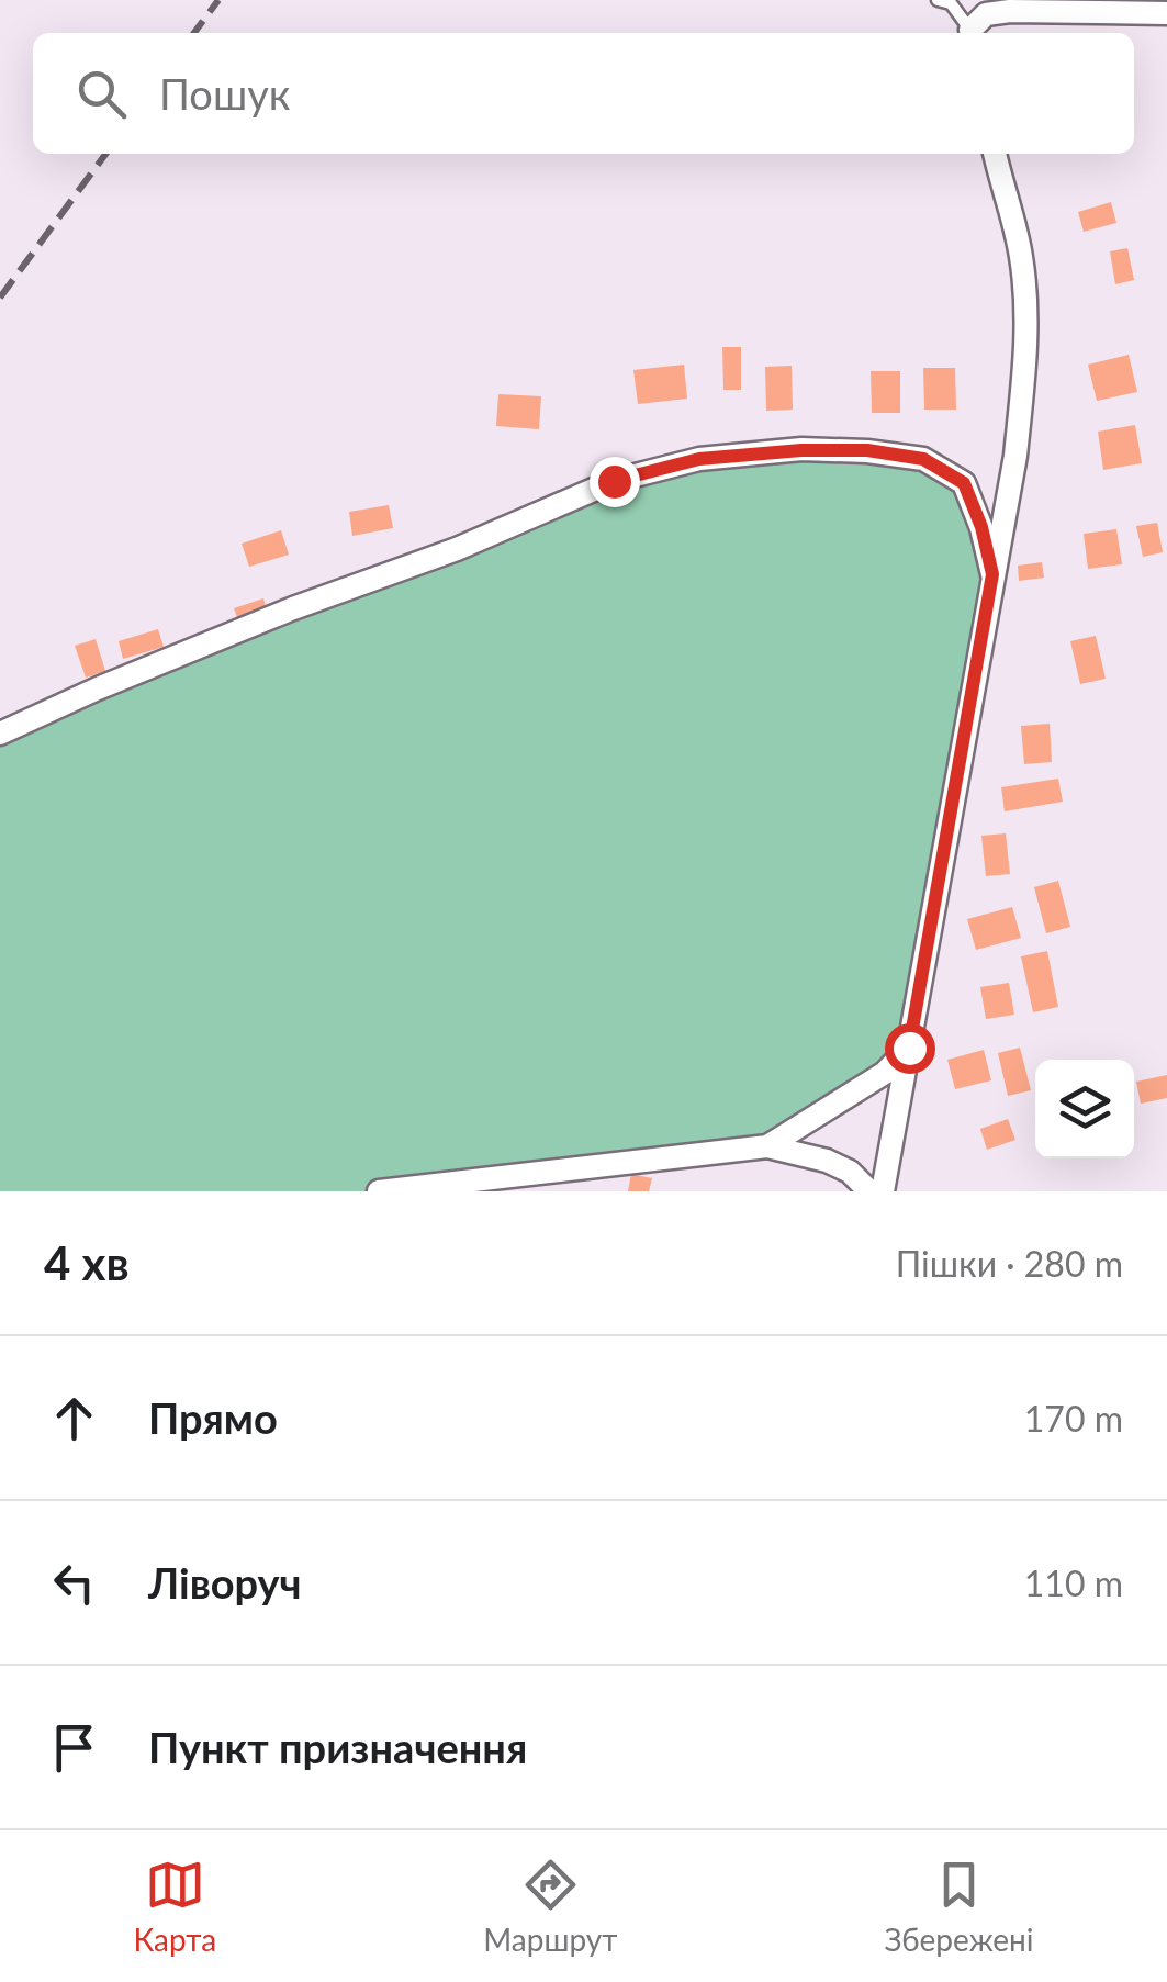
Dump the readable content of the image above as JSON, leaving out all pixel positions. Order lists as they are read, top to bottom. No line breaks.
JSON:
{"page":{"search":"Пошук","heading":["4 хв","Пішки · 280 m"],"list":[["Прямо","170 m"],["Ліворуч","110 m"],"Пункт призначення"],"nav":["Карта","Маршрут","Збережені"]}}
